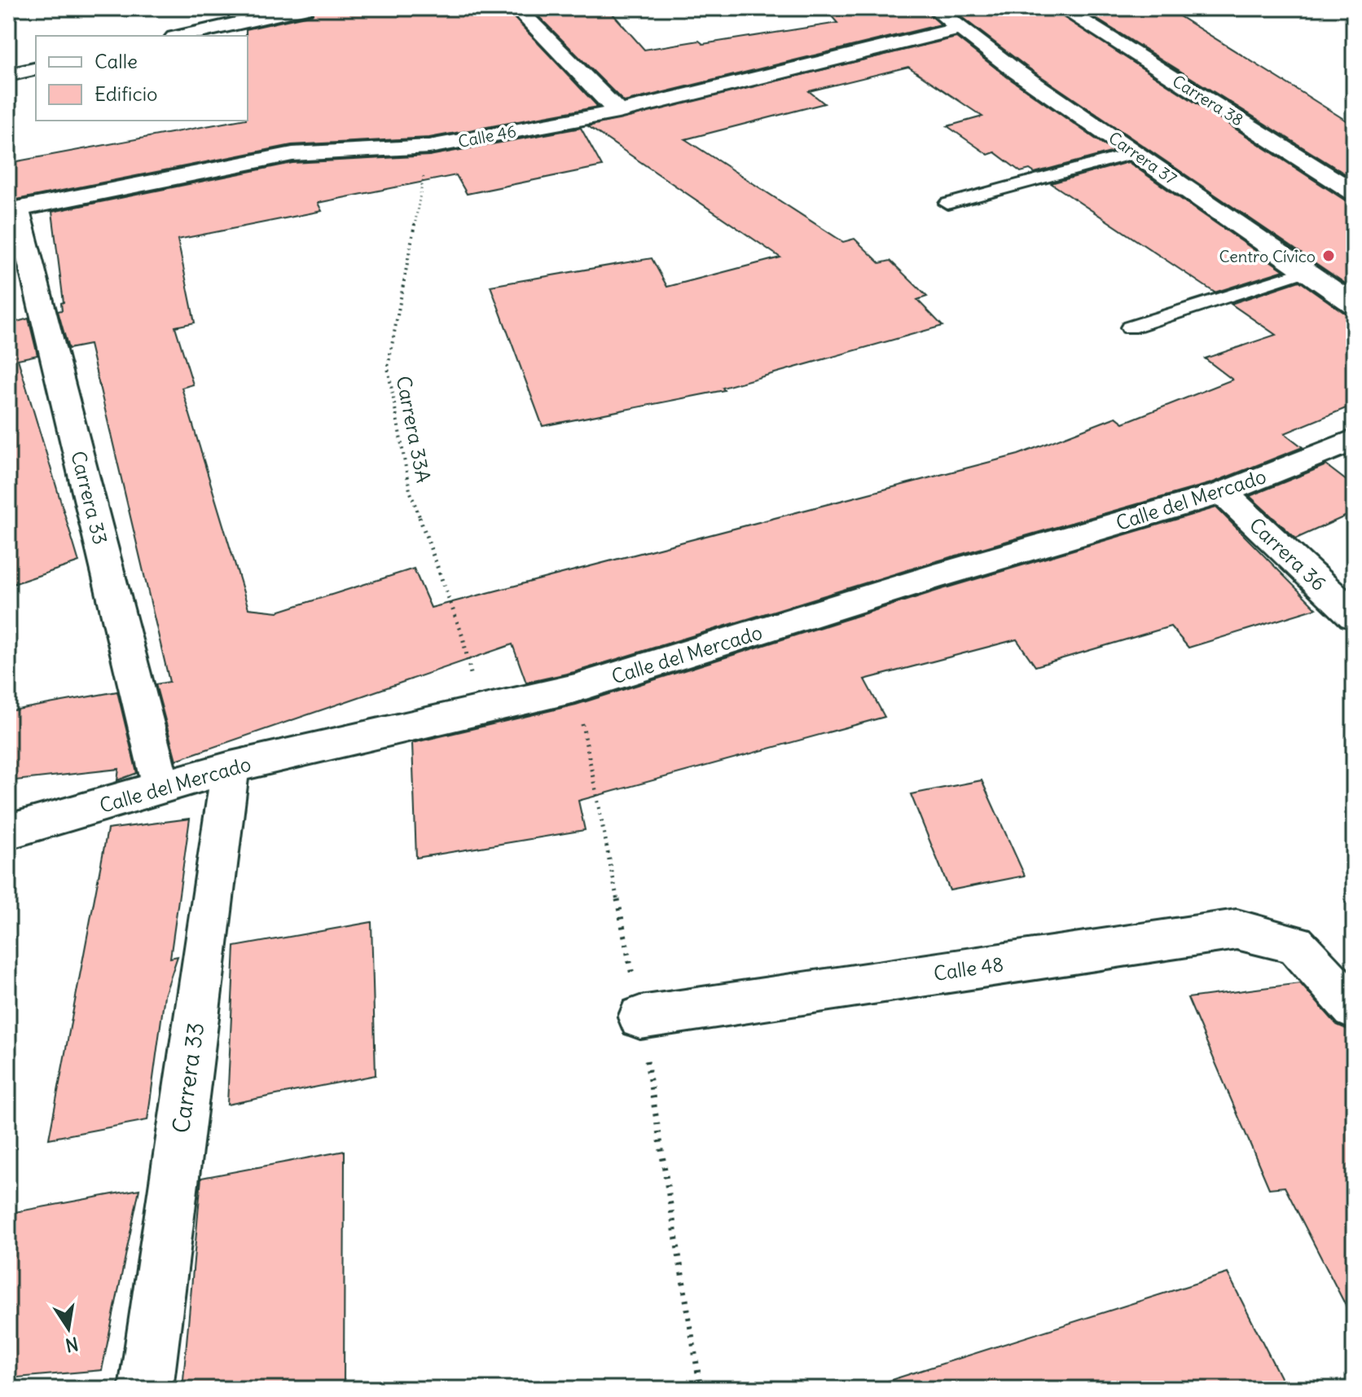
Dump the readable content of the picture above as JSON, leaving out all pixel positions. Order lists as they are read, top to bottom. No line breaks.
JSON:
{"streets":{"street":["Carrera 38","Calle 46","Carrera 37","Carrera 33","Calle del Mercado","Carrera 36","Calle 48"],"path":["Carrera 33A"]},"crossings":[["Calle 46","Carrera 37"],["Calle 46","Carrera 33A"],["Calle 46","Carrera 33"],["Carrera 33A","Calle del Mercado"],["Carrera 33","Calle del Mercado"],["Calle del Mercado","Carrera 36"]],"places":["Centro Cívico"],"legend":["Calle","Edificio"],"north":"bottom"}
